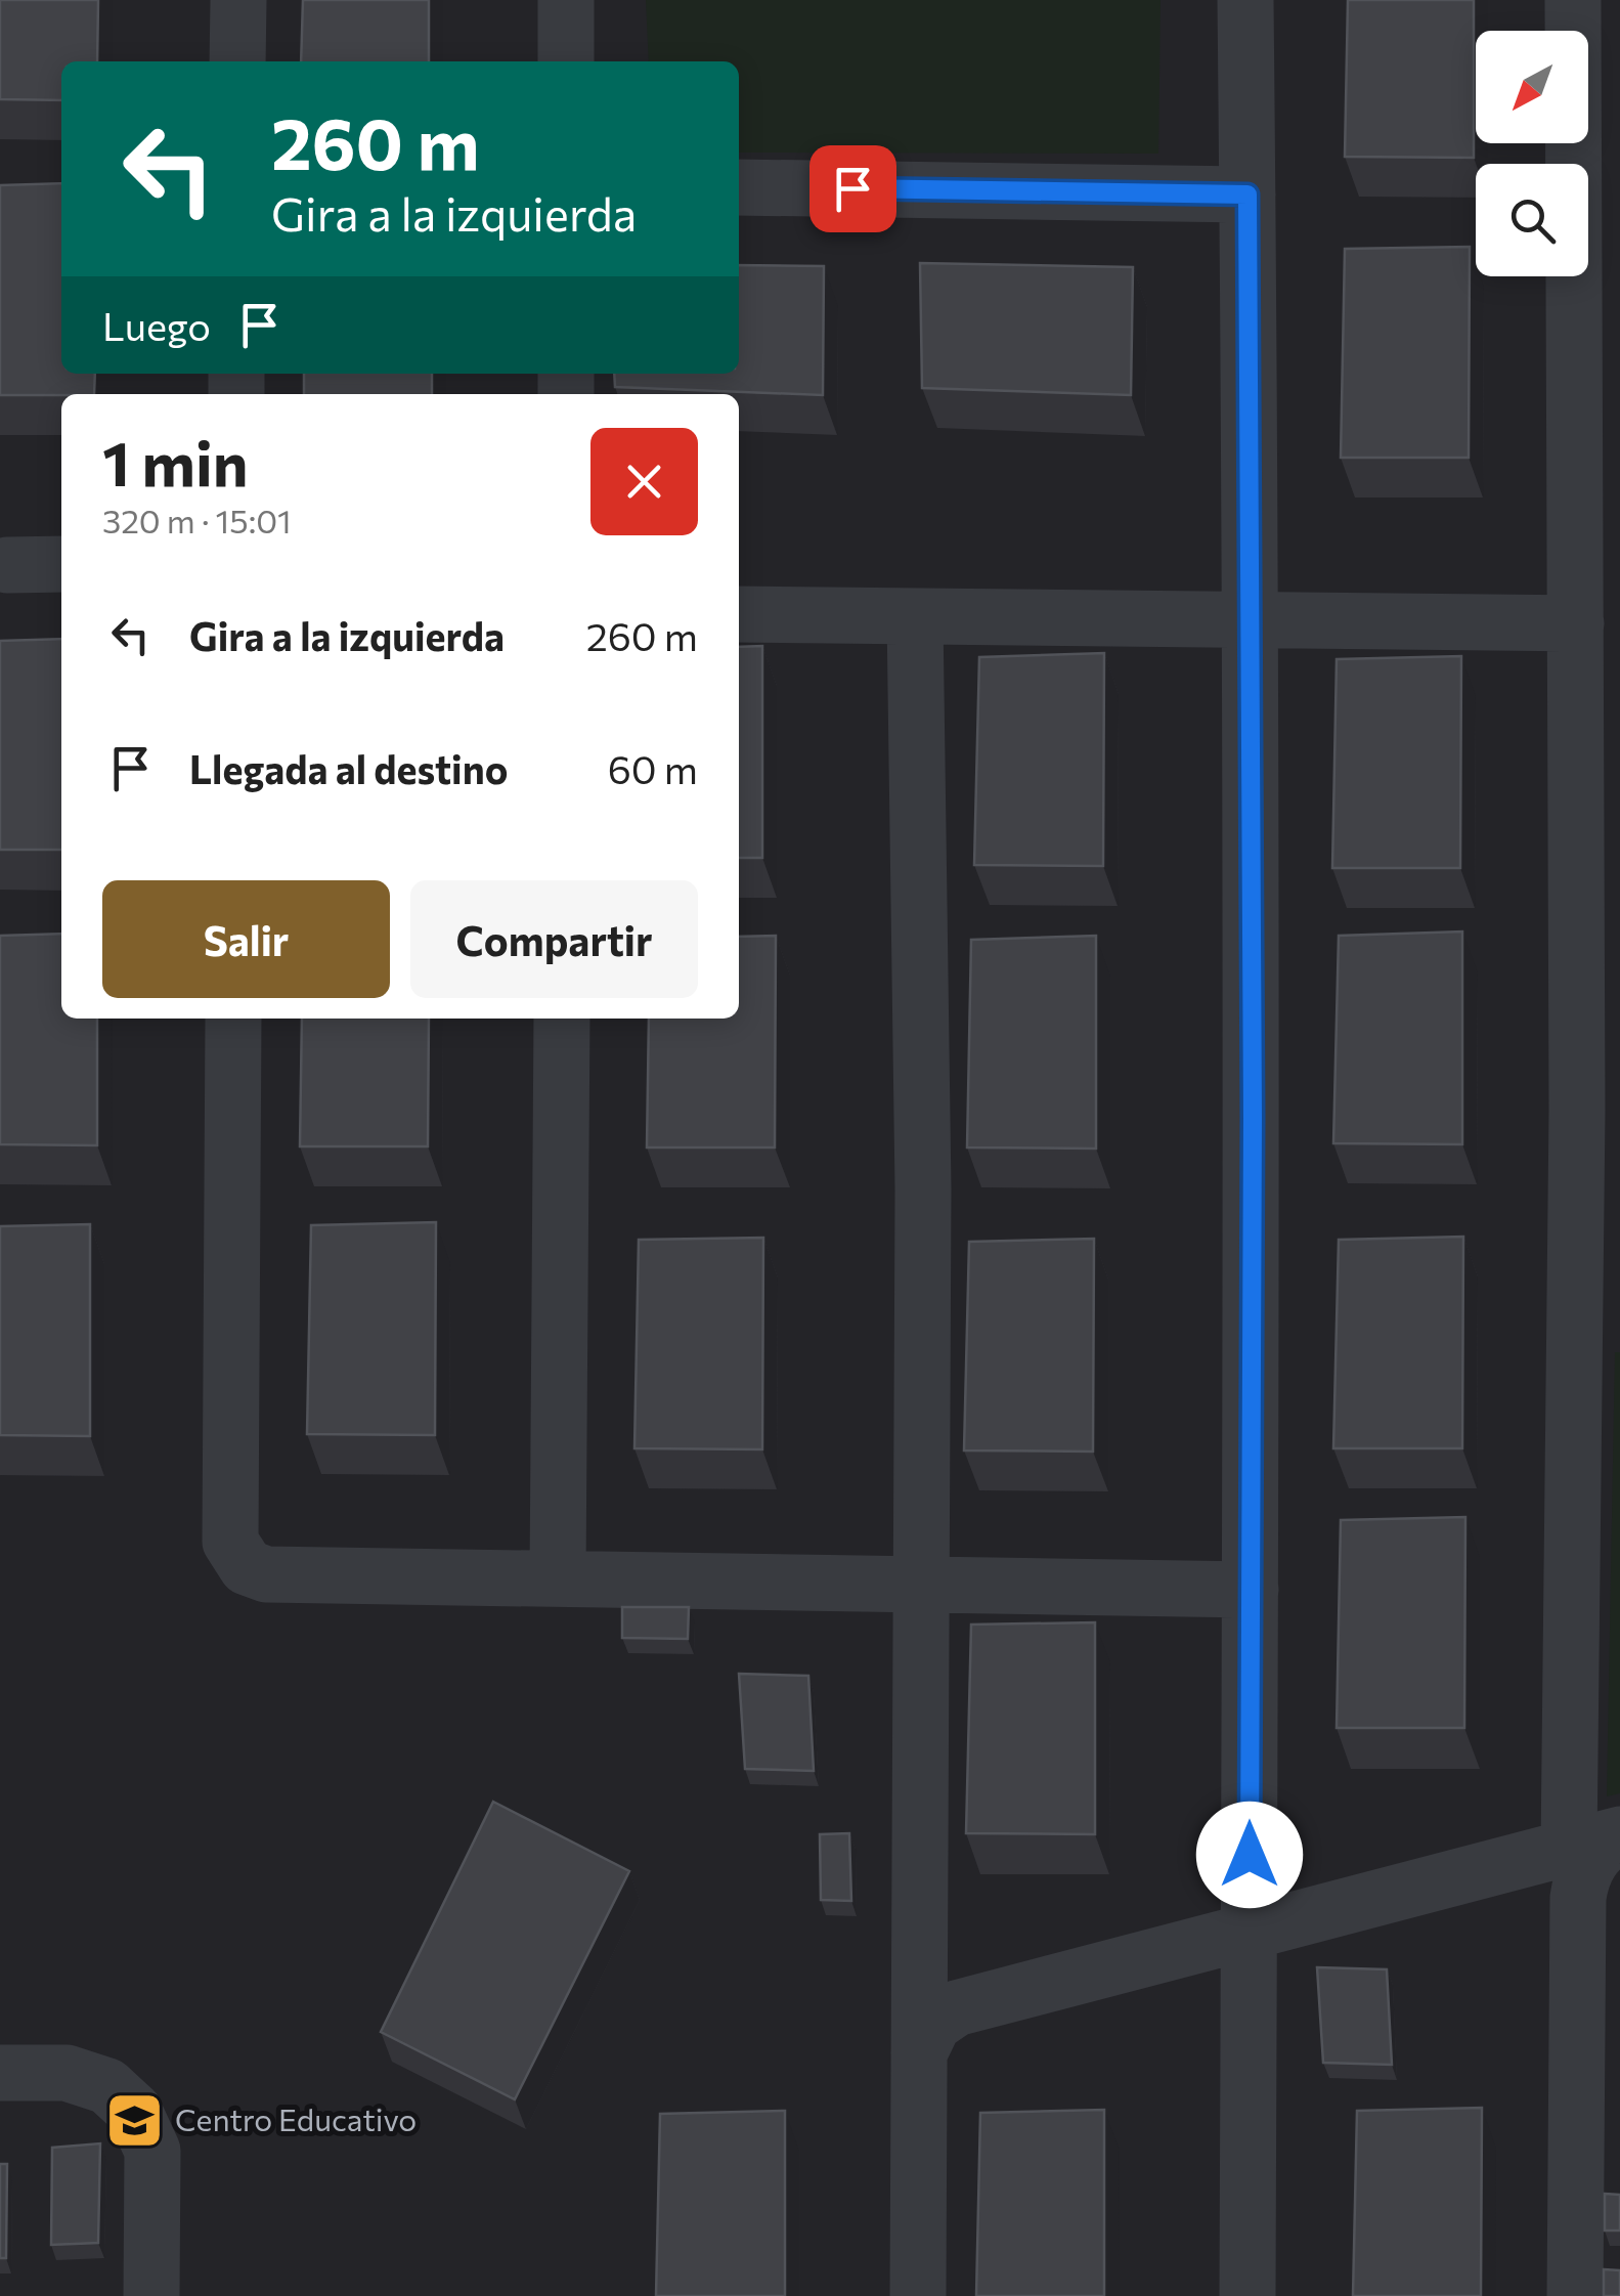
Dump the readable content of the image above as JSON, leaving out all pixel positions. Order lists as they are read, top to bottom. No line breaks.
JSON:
{"places":{"school or university":["Centro Educativo"]},"north":"bottom left","page":{"turn":["260 m","Gira a la izquierda"],"then":"Luego","heading":["1 min","320 m · 15:01"],"list":[{"name":"Gira a la izquierda","value":"260 m"},{"name":"Llegada al destino","value":"60 m"}],"buttons":["Salir","Compartir"]}}
